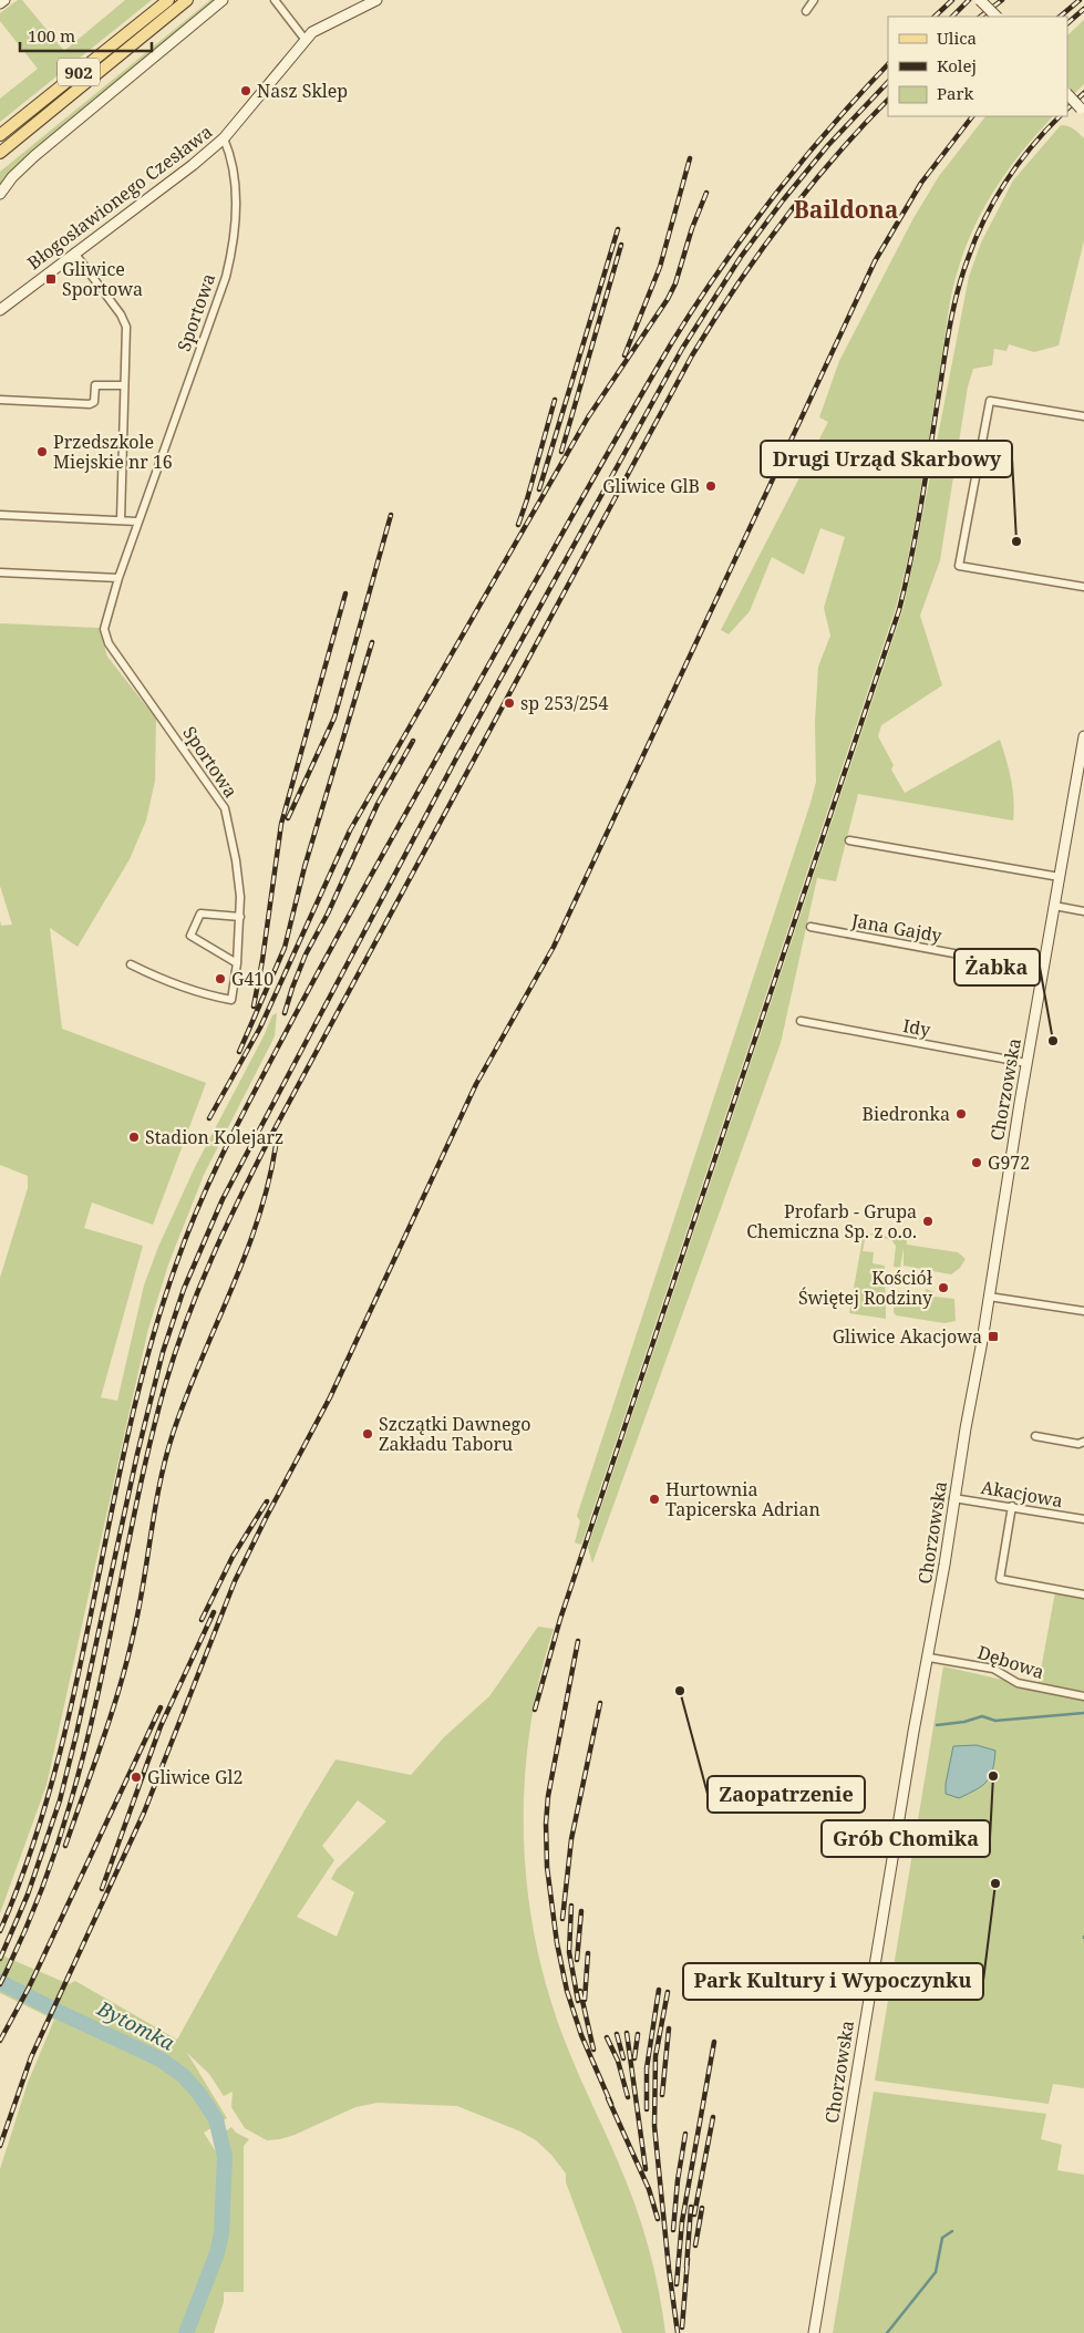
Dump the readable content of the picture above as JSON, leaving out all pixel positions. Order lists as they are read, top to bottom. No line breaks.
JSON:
{"streets":{"main road":["902","Błogosławionego Czesława","Chorzowska"],"street":["Sportowa","Jana Gajdy","Idy","Akacjowa","Dębowa"]},"crossings":[["Błogosławionego Czesława","Sportowa"],["Jana Gajdy","Chorzowska"],["Idy","Chorzowska"],["Chorzowska","Akacjowa"],["Chorzowska","Dębowa"]],"districts":["Baildona"],"water":["Bytomka"],"places":{"other":["Nasz Sklep","Przedszkole Miejskie nr 16","Gliwice GlB","Drugi Urząd Skarbowy","sp 253/254","G410","Żabka","Biedronka","Stadion Kolejarz","G972","Profarb - Grupa Chemiczna Sp. z o.o.","Kościół Świętej Rodziny","Szczątki Dawnego Zakładu Taboru","Hurtownia Tapicerska Adrian","Zaopatrzenie","Grób Chomika","Gliwice Gl2","Park Kultury i Wypoczynku"],"transit":["Gliwice Sportowa","Gliwice Akacjowa"]},"legend":["Ulica","Kolej","Park"],"scale_bar":"100 m"}
